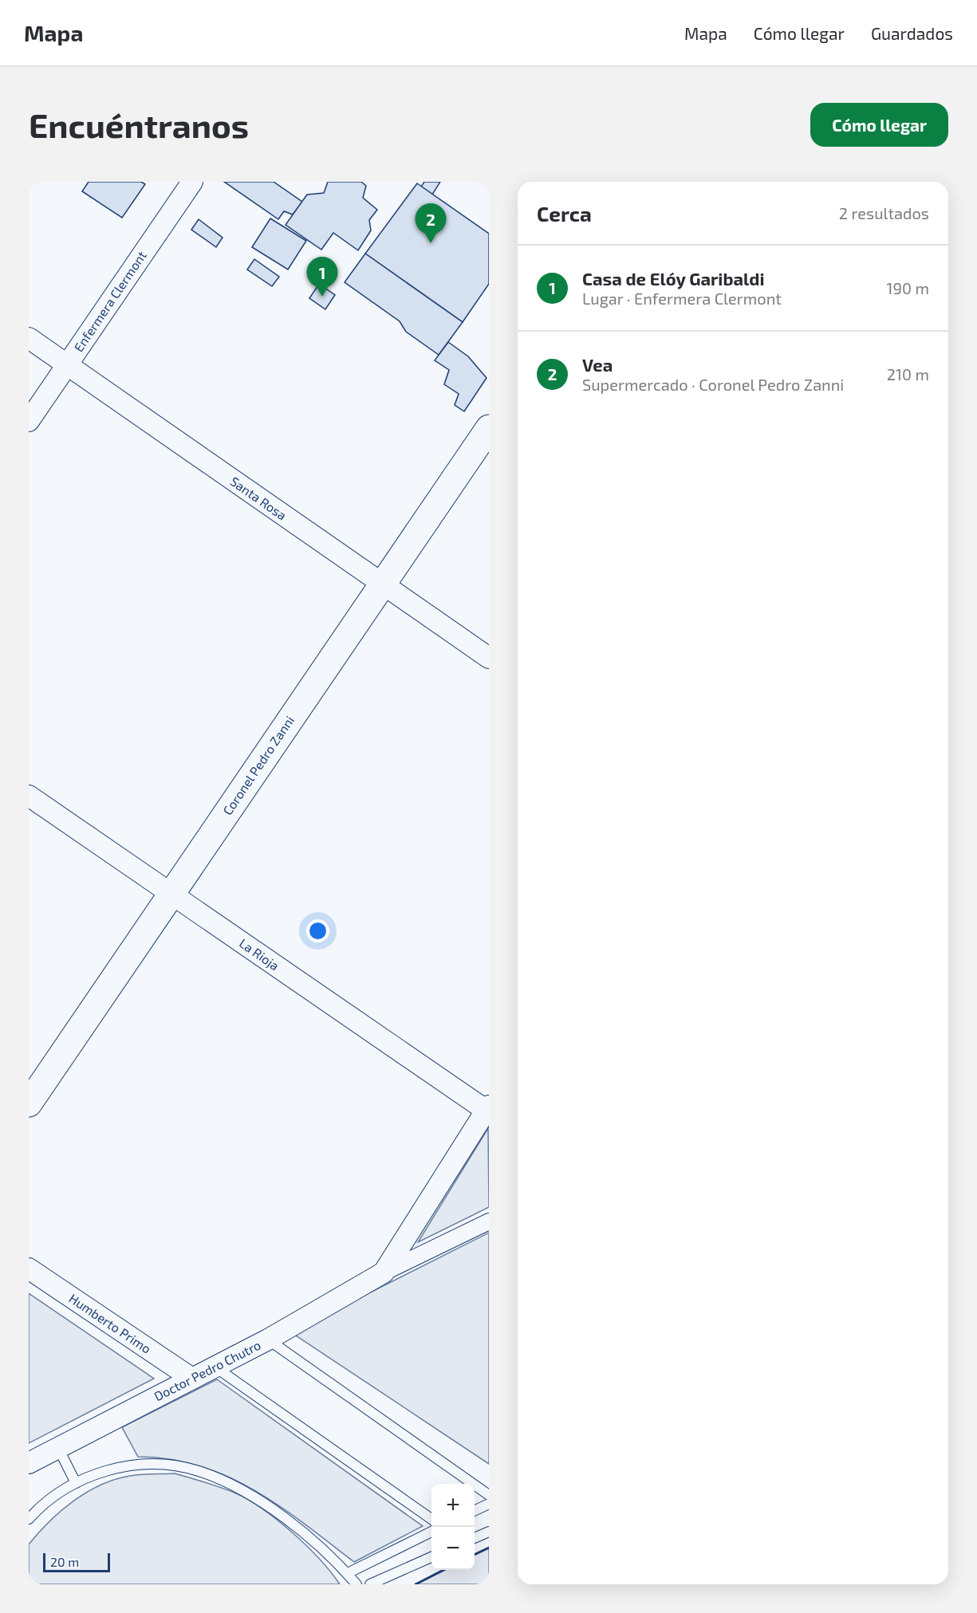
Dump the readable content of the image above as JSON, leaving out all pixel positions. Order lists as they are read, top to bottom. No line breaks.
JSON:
{"streets":{"main road":["Coronel Pedro Zanni"],"street":["Enfermera Clermont","Santa Rosa","La Rioja","Humberto Primo","Doctor Pedro Chutro"]},"crossings":[["Enfermera Clermont","Santa Rosa"],["Santa Rosa","Coronel Pedro Zanni"],["Coronel Pedro Zanni","La Rioja"],["La Rioja","Doctor Pedro Chutro"],["Humberto Primo","Doctor Pedro Chutro"]],"scale_bar":"20 m","page":{"header":"Mapa","nav":["Mapa","Cómo llegar","Guardados"],"buttons":"Cómo llegar","title":"Encuéntranos","heading":["Cerca","2 resultados"],"pins":["2","1"],"list":[{"mark":"1","name":"Casa de Elóy Garibaldi","note":"Lugar · Enfermera Clermont","value":"190 m"},{"mark":"2","name":"Vea","note":"Supermercado · Coronel Pedro Zanni","value":"210 m"}],"map_buttons":["+","−"],"scale":"20 m"}}
